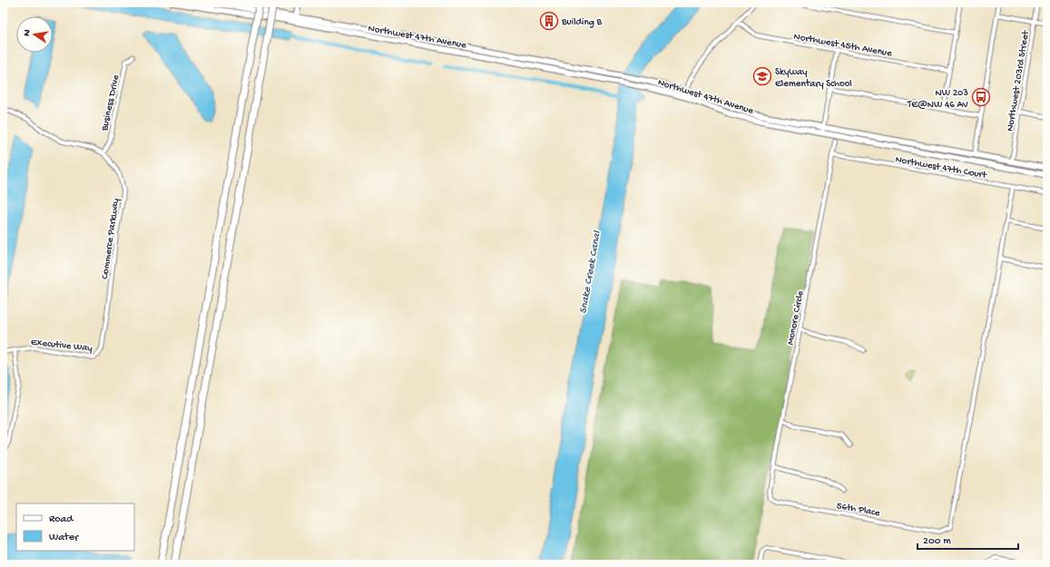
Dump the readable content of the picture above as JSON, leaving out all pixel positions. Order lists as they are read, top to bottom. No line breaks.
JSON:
{"streets":{"main road":["Northwest 47th Avenue"],"street":["Northwest 45th Avenue","Northwest 203rd Street","Business Drive","Northwest 47th Court","Commerce Parkway","Monore Circle","Executive Way","56th Place"]},"crossings":[["Northwest 47th Avenue","Northwest 203rd Street"],["Business Drive","Commerce Parkway"],["Northwest 47th Court","Monore Circle"],["Commerce Parkway","Executive Way"],["Monore Circle","56th Place"]],"water":["Snake Creek Canal"],"places":{"building":["Building B"],"school or university":["Skyway Elementary School"],"bus stop":["NW 203 TE@NW 46 AV"]},"legend":["Road","Water"],"scale_bar":"200 m","north":"left"}
